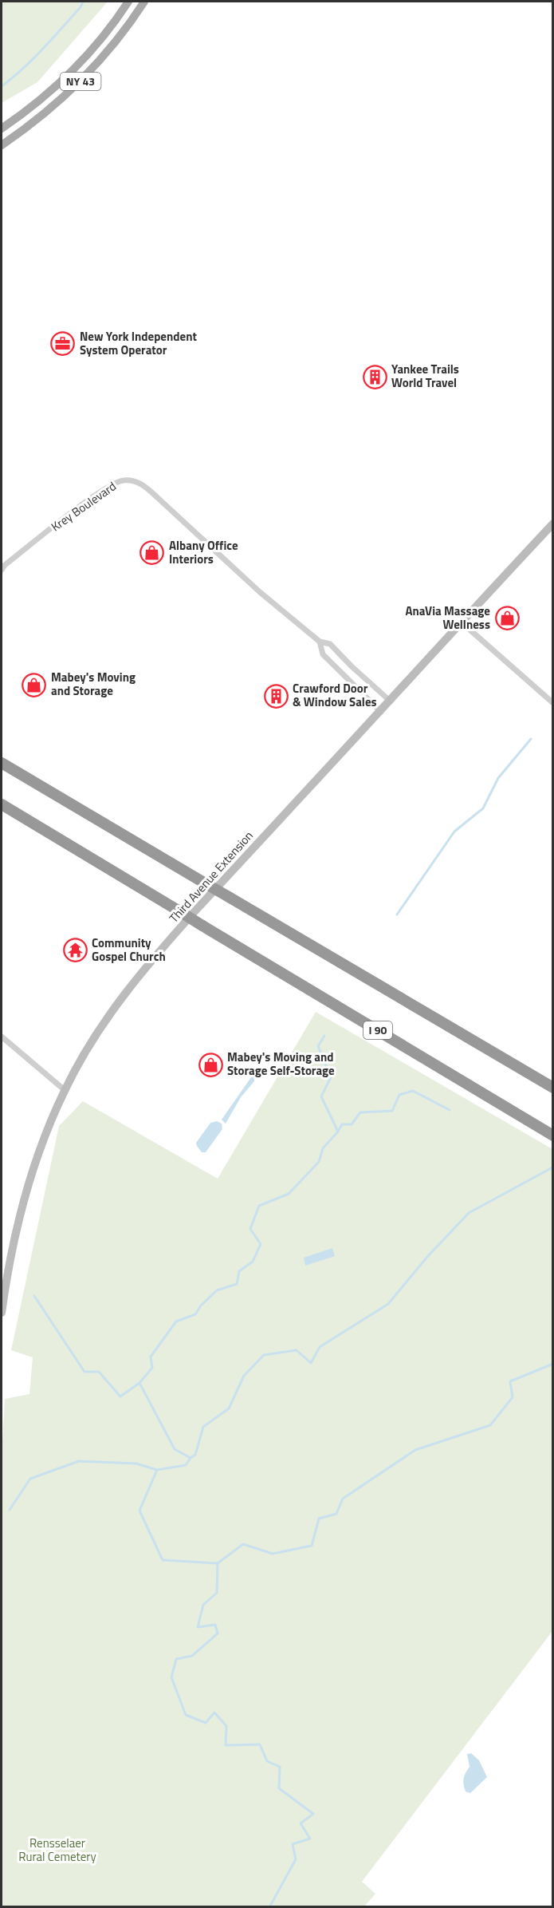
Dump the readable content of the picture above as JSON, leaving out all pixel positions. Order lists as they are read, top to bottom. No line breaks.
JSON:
{"streets":{"highway":["I 90"],"main road":["NY 43"],"street":["Krey Boulevard","Third Avenue Extension"]},"crossings":[["Krey Boulevard","Third Avenue Extension"]],"parks":["Rensselaer Rural Cemetery"],"places":{"office":["New York Independent System Operator"],"building":["Yankee Trails World Travel","Crawford Door & Window Sales"],"shop":["Albany Office Interiors","AnaVia Massage Wellness","Mabey's Moving and Storage","Mabey's Moving and Storage Self-Storage"],"temple":["Community Gospel Church"]}}
